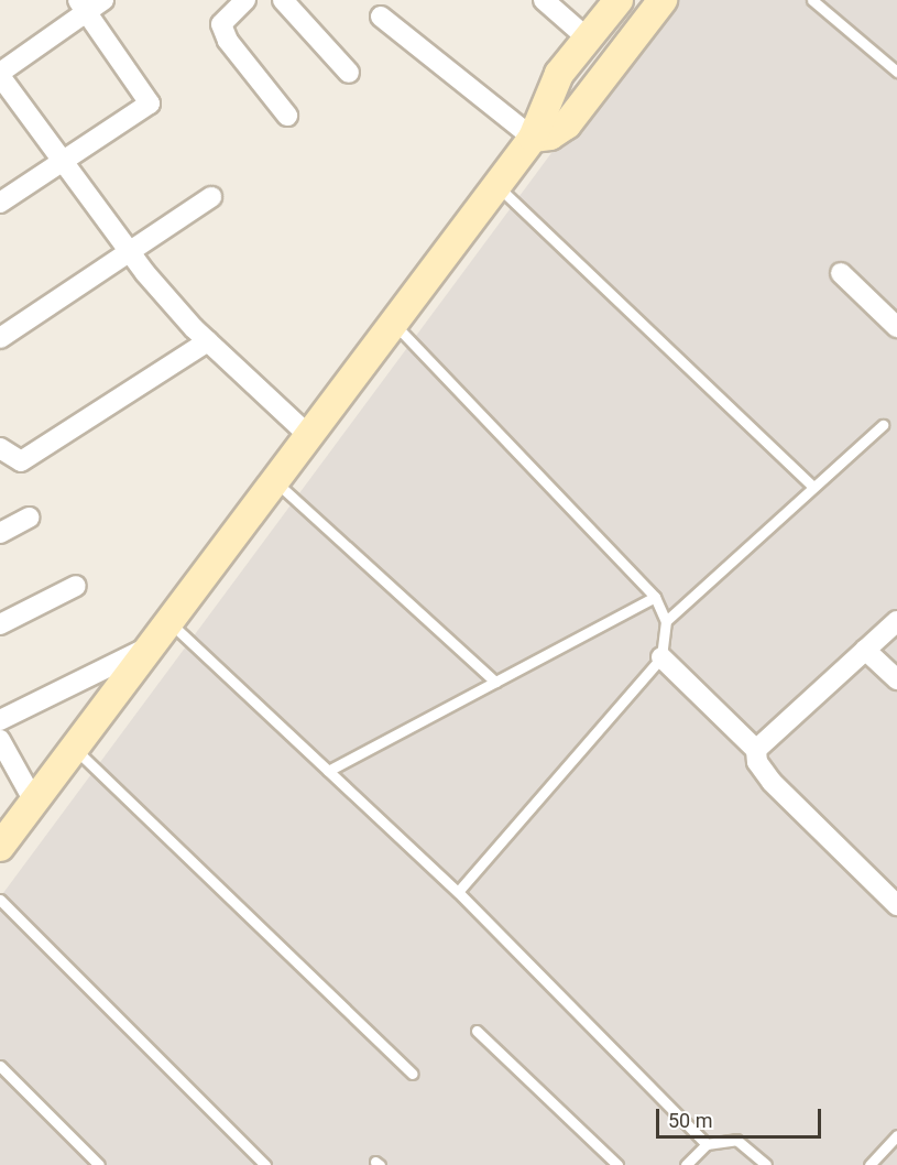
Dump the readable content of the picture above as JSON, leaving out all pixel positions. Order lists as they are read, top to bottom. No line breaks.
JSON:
{"scale_bar":"50 m"}
